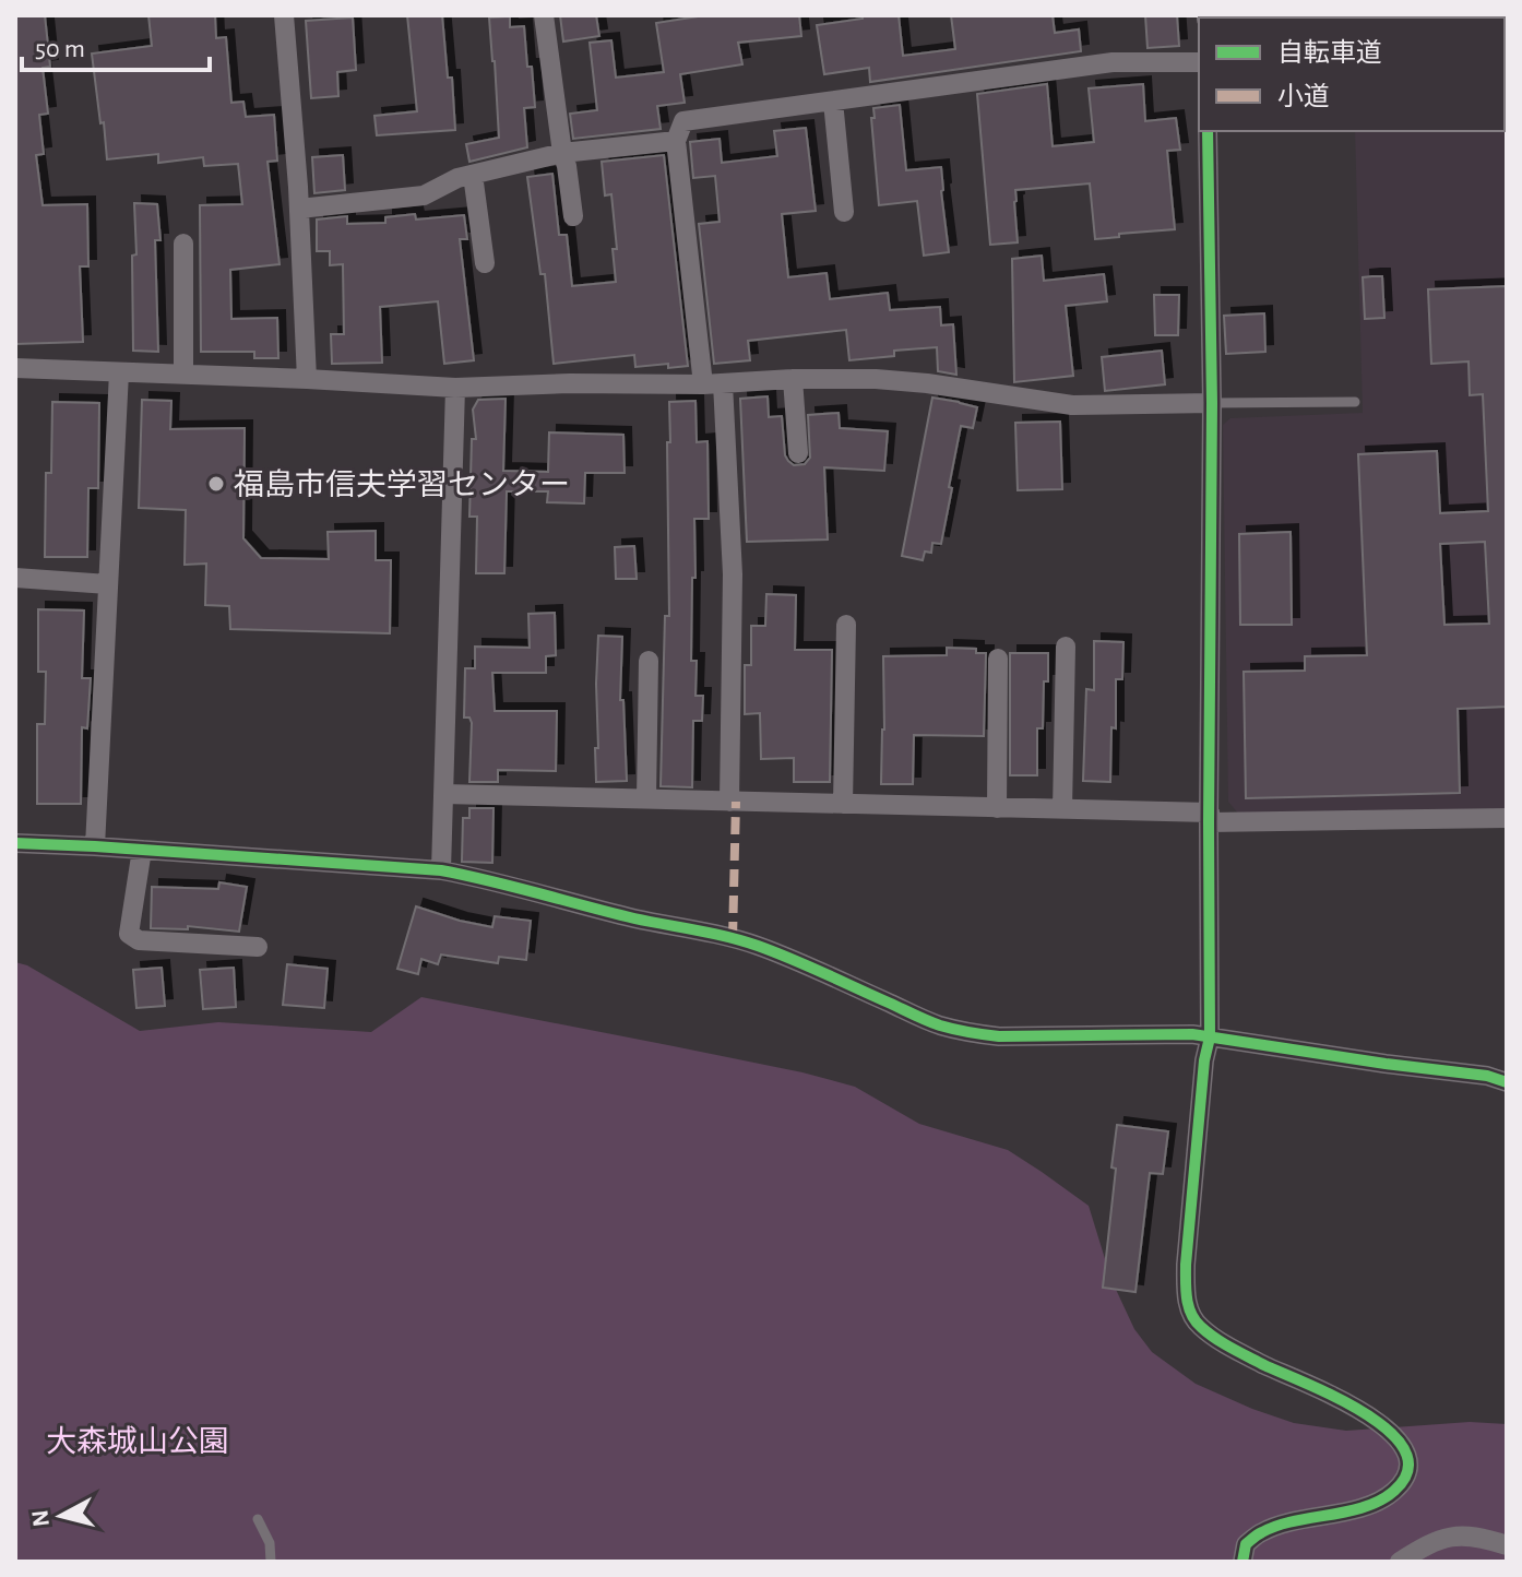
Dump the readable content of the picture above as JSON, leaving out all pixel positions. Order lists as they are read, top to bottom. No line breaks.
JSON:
{"parks":["大森城山公園"],"places":["福島市信夫学習センター"],"legend":["自転車道","小道"],"scale_bar":"50 m","north":"left"}
